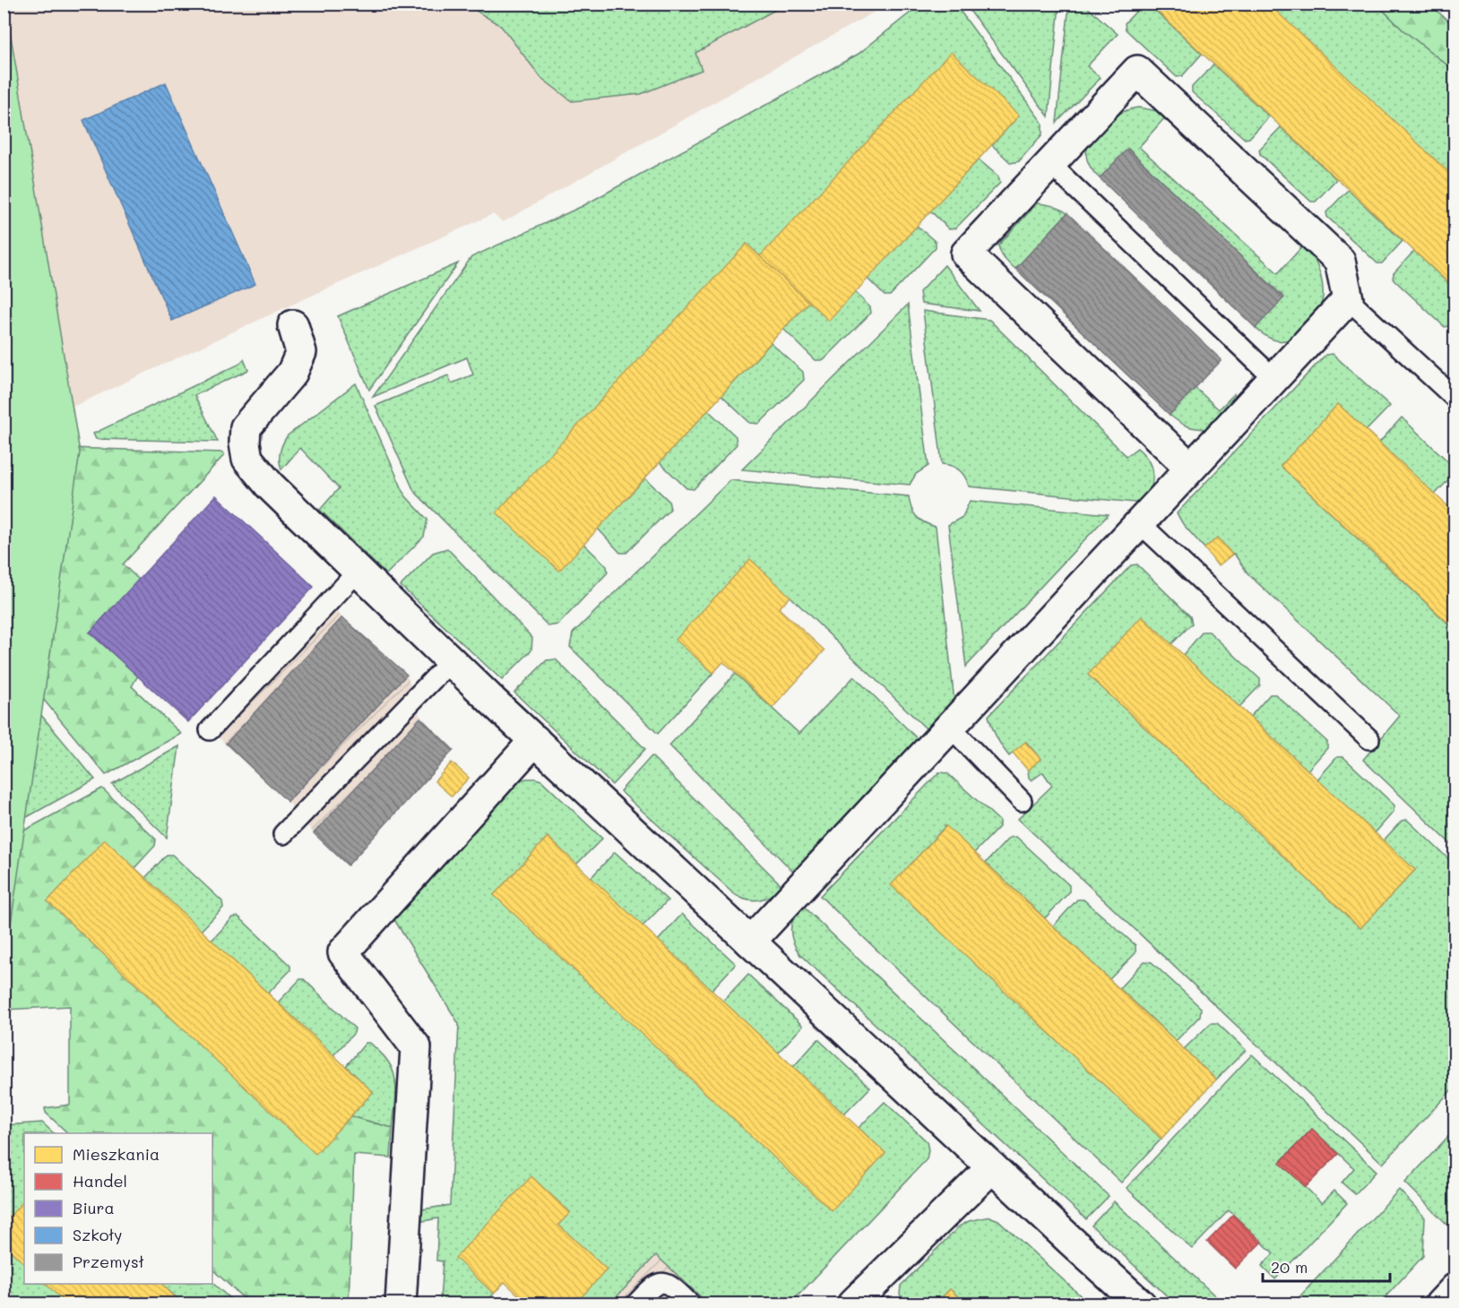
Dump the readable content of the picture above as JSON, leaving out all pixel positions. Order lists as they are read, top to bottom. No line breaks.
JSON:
{"legend":["Mieszkania","Handel","Biura","Szkoły","Przemysł"],"scale_bar":"20 m"}
